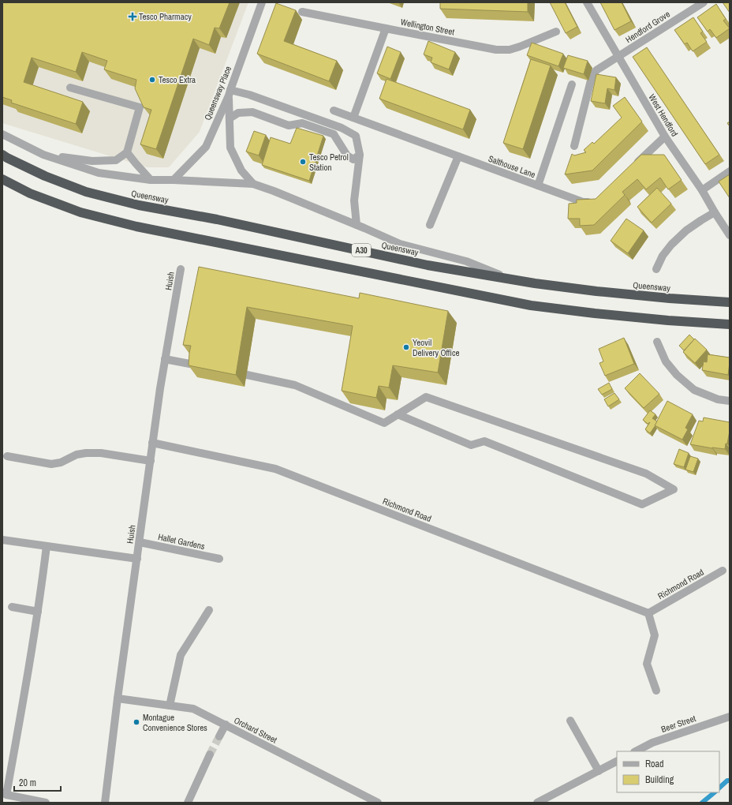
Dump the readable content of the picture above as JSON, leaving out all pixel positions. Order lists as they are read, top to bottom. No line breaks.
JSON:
{"streets":{"highway":["Queensway","A30"],"street":["Wellington Street","Hendford Grove","Queensway Place","West Hendford","Salthouse Lane","Huish","Richmond Road","Hallet Gardens","Beer Street","Orchard Street"]},"crossings":[["Hendford Grove","West Hendford"],["Huish","Richmond Road"],["Huish","Hallet Gardens"],["Huish","Orchard Street"]],"places":{"health":["Tesco Pharmacy"],"other":["Tesco Extra","Tesco Petrol Station","Yeovil Delivery Office","Montague Convenience Stores"]},"legend":["Road","Building"],"scale_bar":"20 m"}
